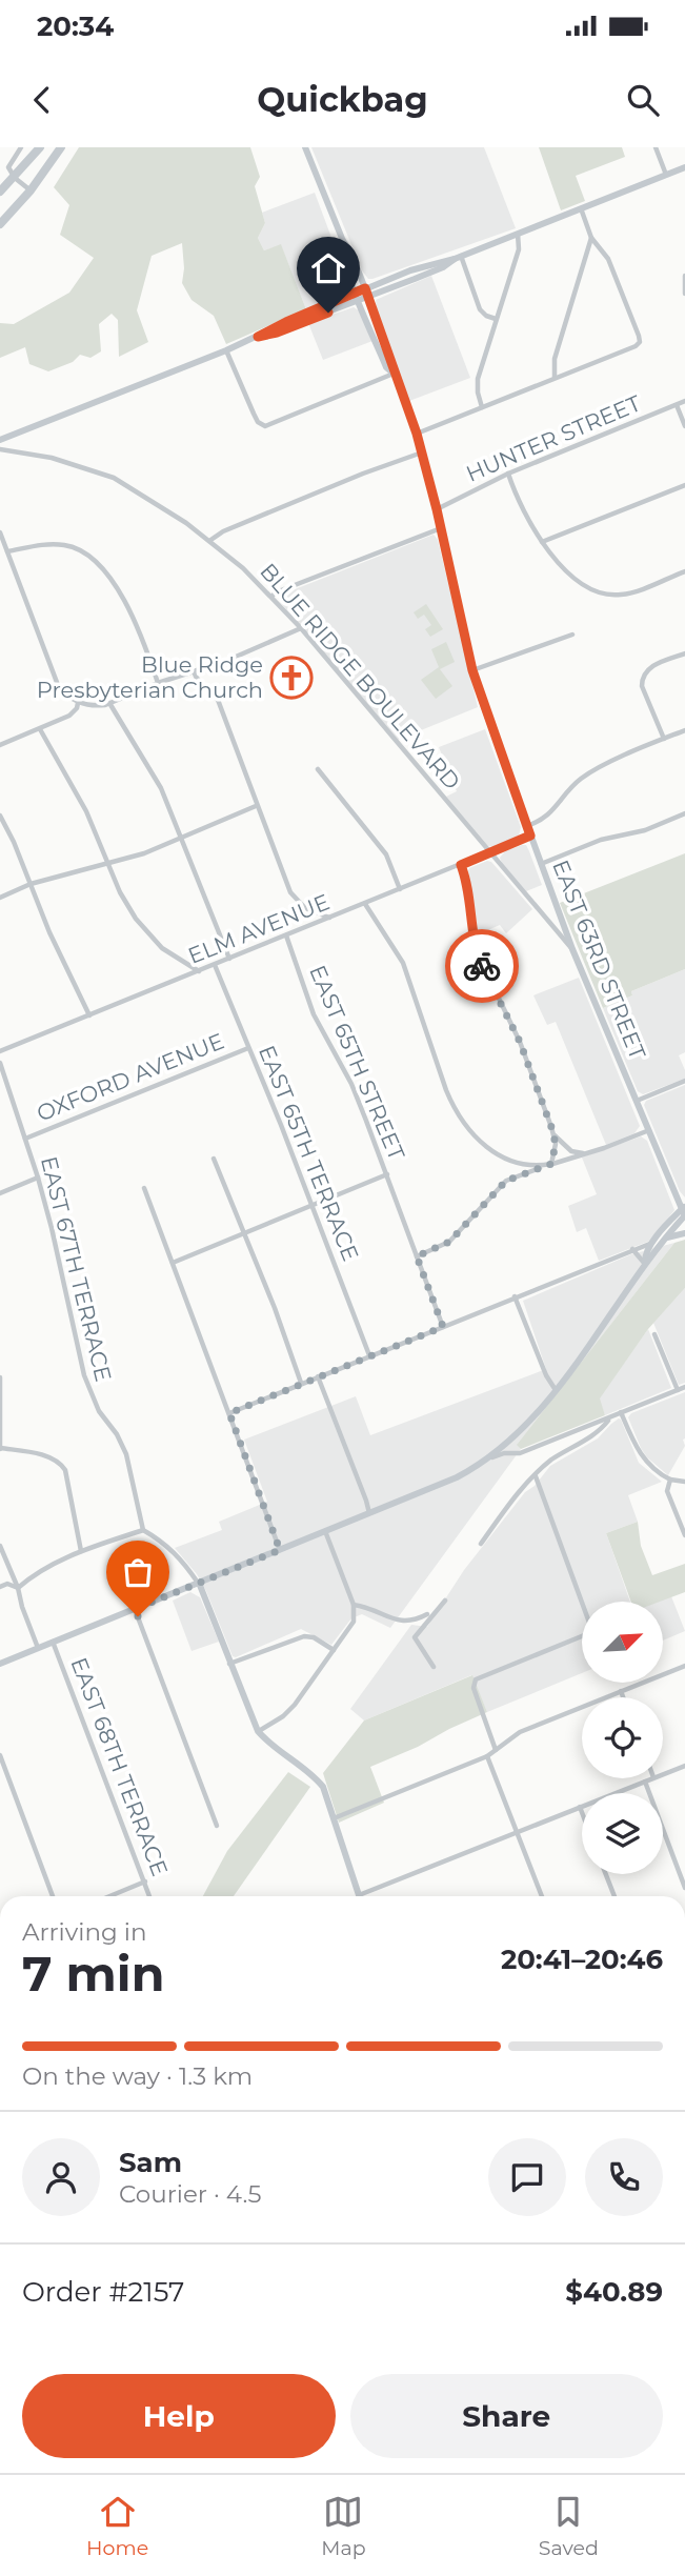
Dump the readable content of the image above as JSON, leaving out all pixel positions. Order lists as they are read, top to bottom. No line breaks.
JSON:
{"streets":{"main road":["EAST 63RD STREET"],"street":["HUNTER STREET","BLUE RIDGE BOULEVARD","ELM AVENUE","EAST 65TH STREET","OXFORD AVENUE","EAST 65TH TERRACE","EAST 67TH TERRACE","EAST 68TH TERRACE"]},"crossings":[["HUNTER STREET","EAST 63RD STREET"],["BLUE RIDGE BOULEVARD","ELM AVENUE"],["BLUE RIDGE BOULEVARD","EAST 63RD STREET"],["ELM AVENUE","EAST 63RD STREET"],["ELM AVENUE","EAST 65TH STREET"],["ELM AVENUE","EAST 65TH TERRACE"],["OXFORD AVENUE","EAST 65TH TERRACE"],["OXFORD AVENUE","EAST 67TH TERRACE"]],"places":{"church":["Blue Ridge Presbyterian Church"]},"north":"top right","page":{"status":"20:34","header":"Quickbag","heading":["7 min","Arriving in","20:41–20:46"],"panel":["Sam","Courier · 4.5","Order #2157","$40.89"],"bar":"On the way · 1.3 km","buttons":["Help","Share"],"tabs":["Home","Map","Saved"]}}
